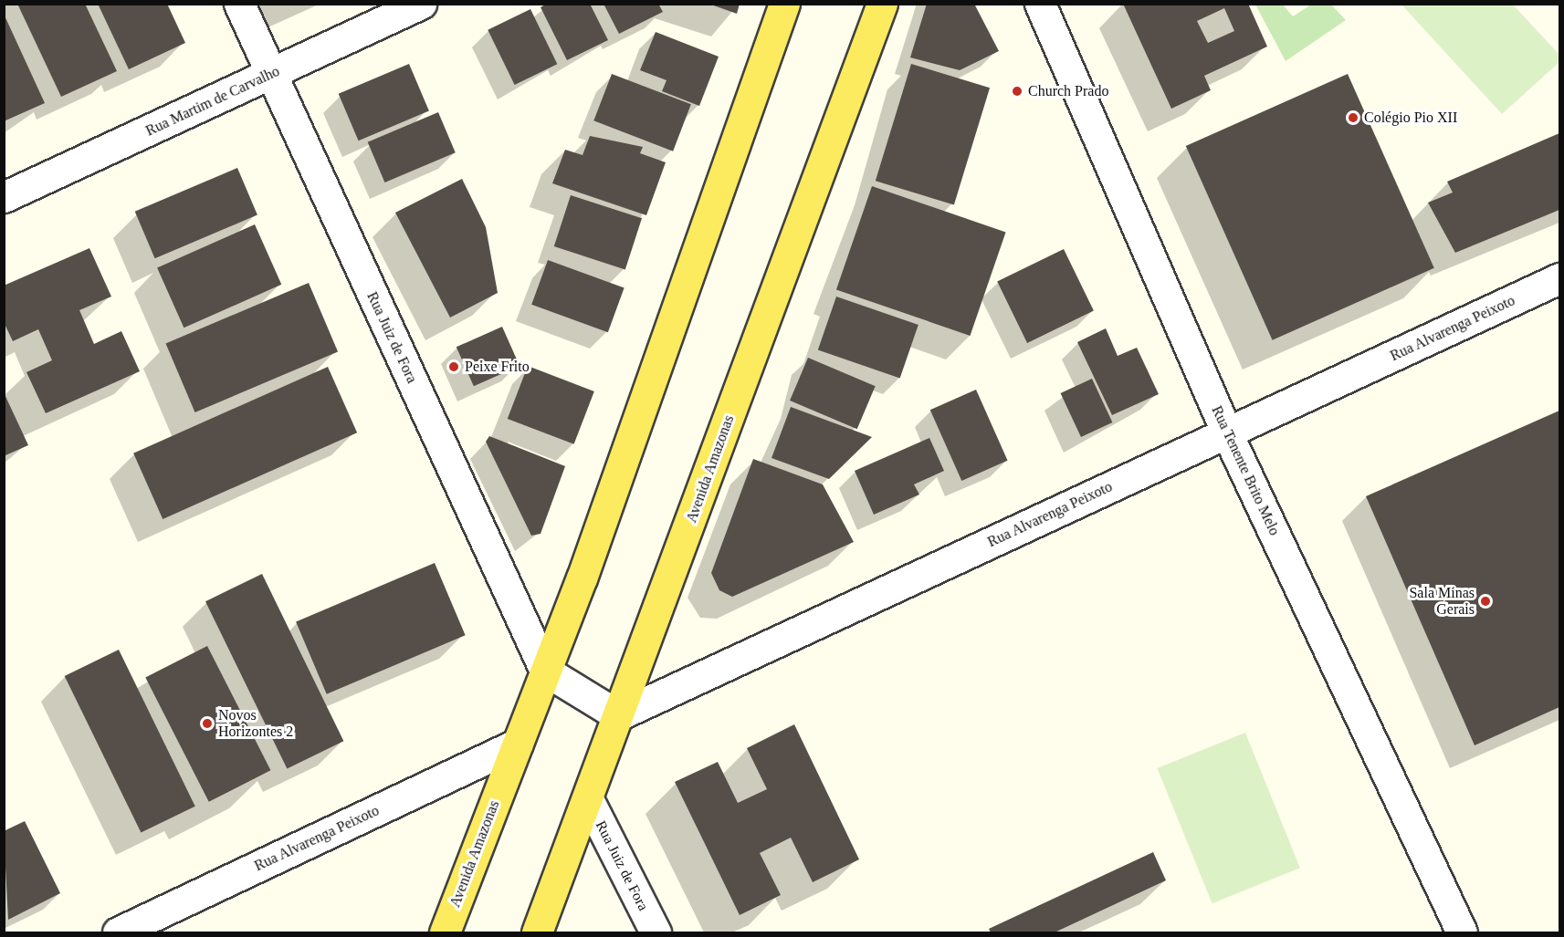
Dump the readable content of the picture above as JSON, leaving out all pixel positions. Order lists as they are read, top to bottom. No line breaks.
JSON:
{"streets":{"main road":["Avenida Amazonas"],"street":["Rua Martim de Carvalho","Rua Alvarenga Peixoto","Rua Juiz de Fora","Rua Tenente Brito Melo"]},"crossings":[["Rua Martim de Carvalho","Rua Juiz de Fora"],["Rua Alvarenga Peixoto","Avenida Amazonas"],["Rua Alvarenga Peixoto","Rua Tenente Brito Melo"],["Rua Juiz de Fora","Avenida Amazonas"]],"places":["Church Prado","Colégio Pio XII","Peixe Frito","Sala Minas Gerais","Novos Horizontes 2"]}
